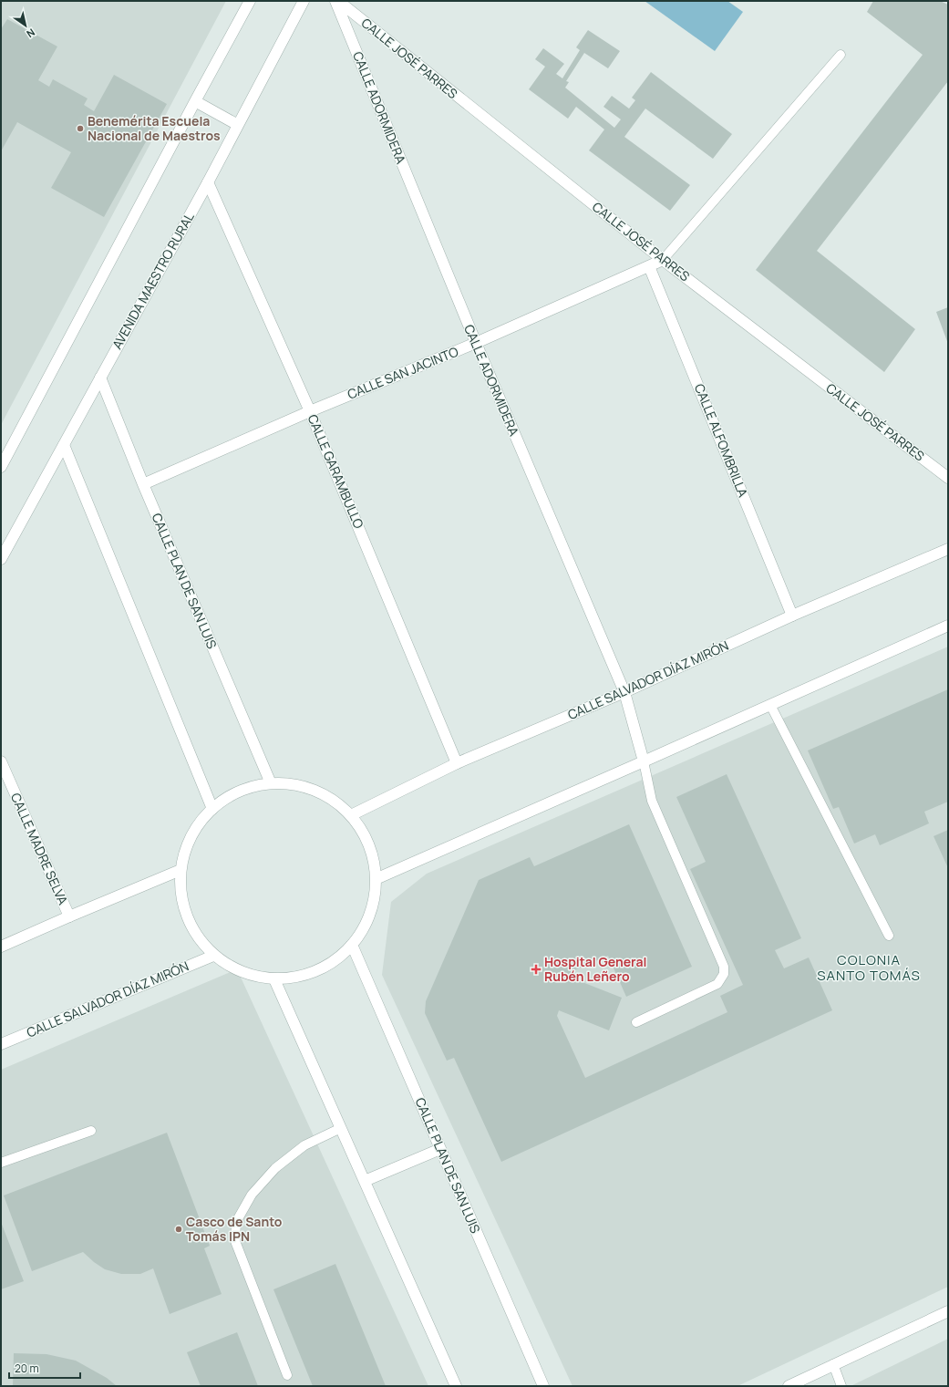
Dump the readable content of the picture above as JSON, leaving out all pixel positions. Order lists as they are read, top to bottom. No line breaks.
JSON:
{"streets":{"street":["CALLE JOSÉ PARRES","CALLE ADORMIDERA","AVENIDA MAESTRO RURAL","CALLE SAN JACINTO","CALLE ALFOMBRILLA","CALLE GARAMBULLO","CALLE PLAN DE SAN LUIS","CALLE SALVADOR DÍAZ MIRÓN","CALLE MADRE SELVA"]},"crossings":[["CALLE JOSÉ PARRES","CALLE ADORMIDERA"],["CALLE JOSÉ PARRES","CALLE SAN JACINTO"],["CALLE ADORMIDERA","CALLE SAN JACINTO"],["CALLE ADORMIDERA","CALLE SALVADOR DÍAZ MIRÓN"],["AVENIDA MAESTRO RURAL","CALLE GARAMBULLO"],["AVENIDA MAESTRO RURAL","CALLE PLAN DE SAN LUIS"],["CALLE SAN JACINTO","CALLE ALFOMBRILLA"],["CALLE SAN JACINTO","CALLE GARAMBULLO"],["CALLE SAN JACINTO","CALLE PLAN DE SAN LUIS"],["CALLE ALFOMBRILLA","CALLE SALVADOR DÍAZ MIRÓN"],["CALLE GARAMBULLO","CALLE SALVADOR DÍAZ MIRÓN"]],"districts":["COLONIA SANTO TOMÁS"],"places":{"other":["Benemérita Escuela Nacional de Maestros","Casco de Santo Tomás IPN"],"health":["Hospital General Rubén Leñero"]},"scale_bar":"20 m","north":"bottom right"}
